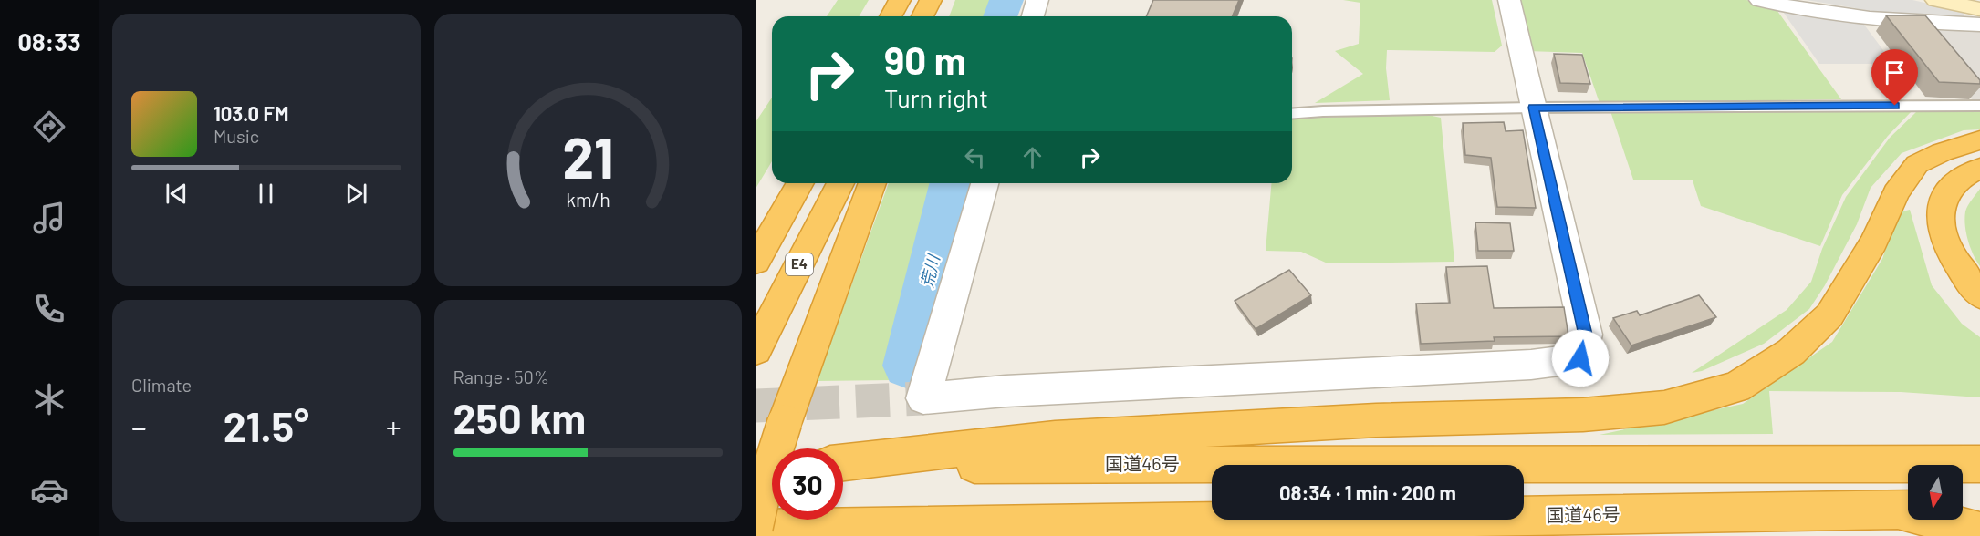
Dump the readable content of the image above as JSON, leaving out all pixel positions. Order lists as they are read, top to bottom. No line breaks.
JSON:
{"streets":{"highway":["E4","国道46号"]},"water":["荒川"],"north":"bottom","page":{"tabs":"08:33","turn":["90 m","Turn right"],"song":["103.0 FM","Music"],"tile":["Climate",["Range · 50%","250 km"]],"heat":["−","21.5°","+"],"limit":"30","trip":"08:34 · 1 min · 200 m","gauge":["21","km/h"]}}
